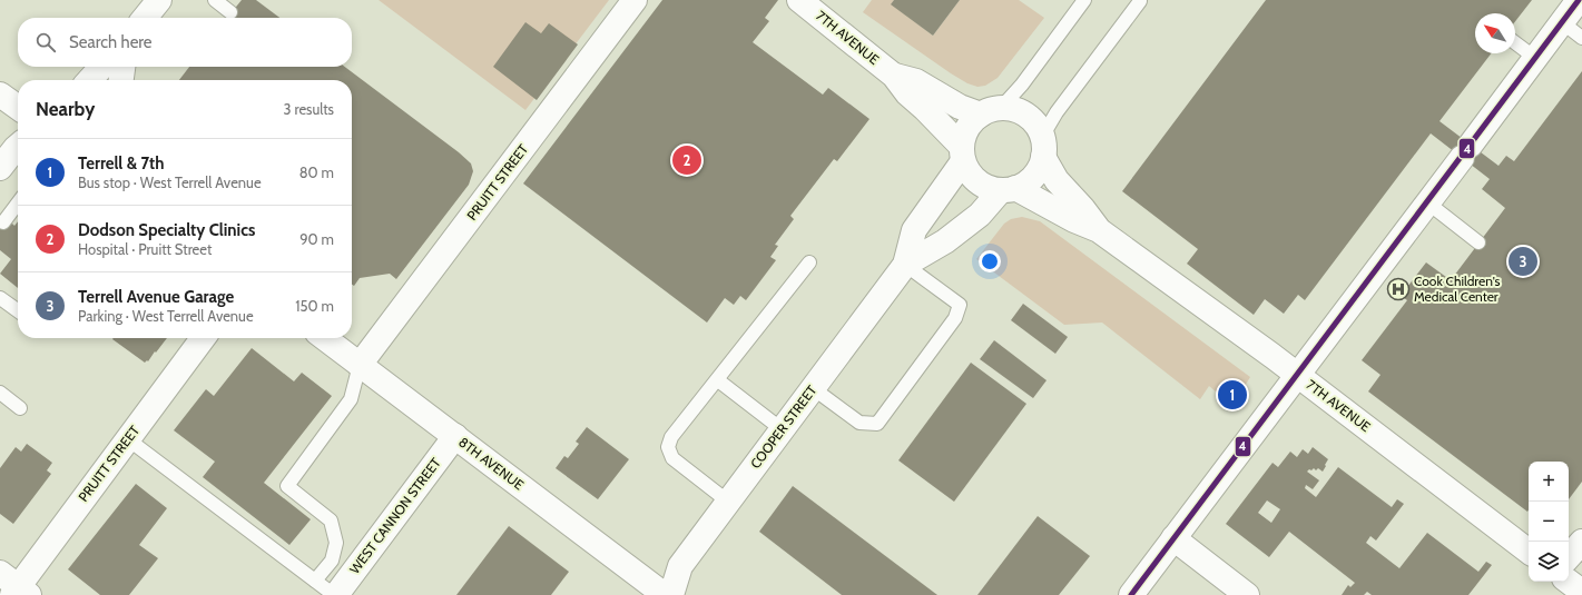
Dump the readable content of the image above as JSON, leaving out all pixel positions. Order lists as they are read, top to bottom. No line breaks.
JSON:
{"streets":{"street":["7TH AVENUE","PRUITT STREET","COOPER STREET","8TH AVENUE","WEST CANNON STREET"]},"crossings":[["7TH AVENUE","COOPER STREET"],["PRUITT STREET","8TH AVENUE"],["8TH AVENUE","WEST CANNON STREET"]],"places":{"hospital":["Cook Children's Medical Center"]},"lines":["transit line 4"],"north":"top left","page":{"search":"Search here","heading":["Nearby","3 results"],"list":[{"mark":"1","name":"Terrell & 7th","note":"Bus stop · West Terrell Avenue","value":"80 m"},{"mark":"2","name":"Dodson Specialty Clinics","note":"Hospital · Pruitt Street","value":"90 m"},{"mark":"3","name":"Terrell Avenue Garage","note":"Parking · West Terrell Avenue","value":"150 m"}],"pins":["2","3","1"],"map_buttons":["+","−"]}}
